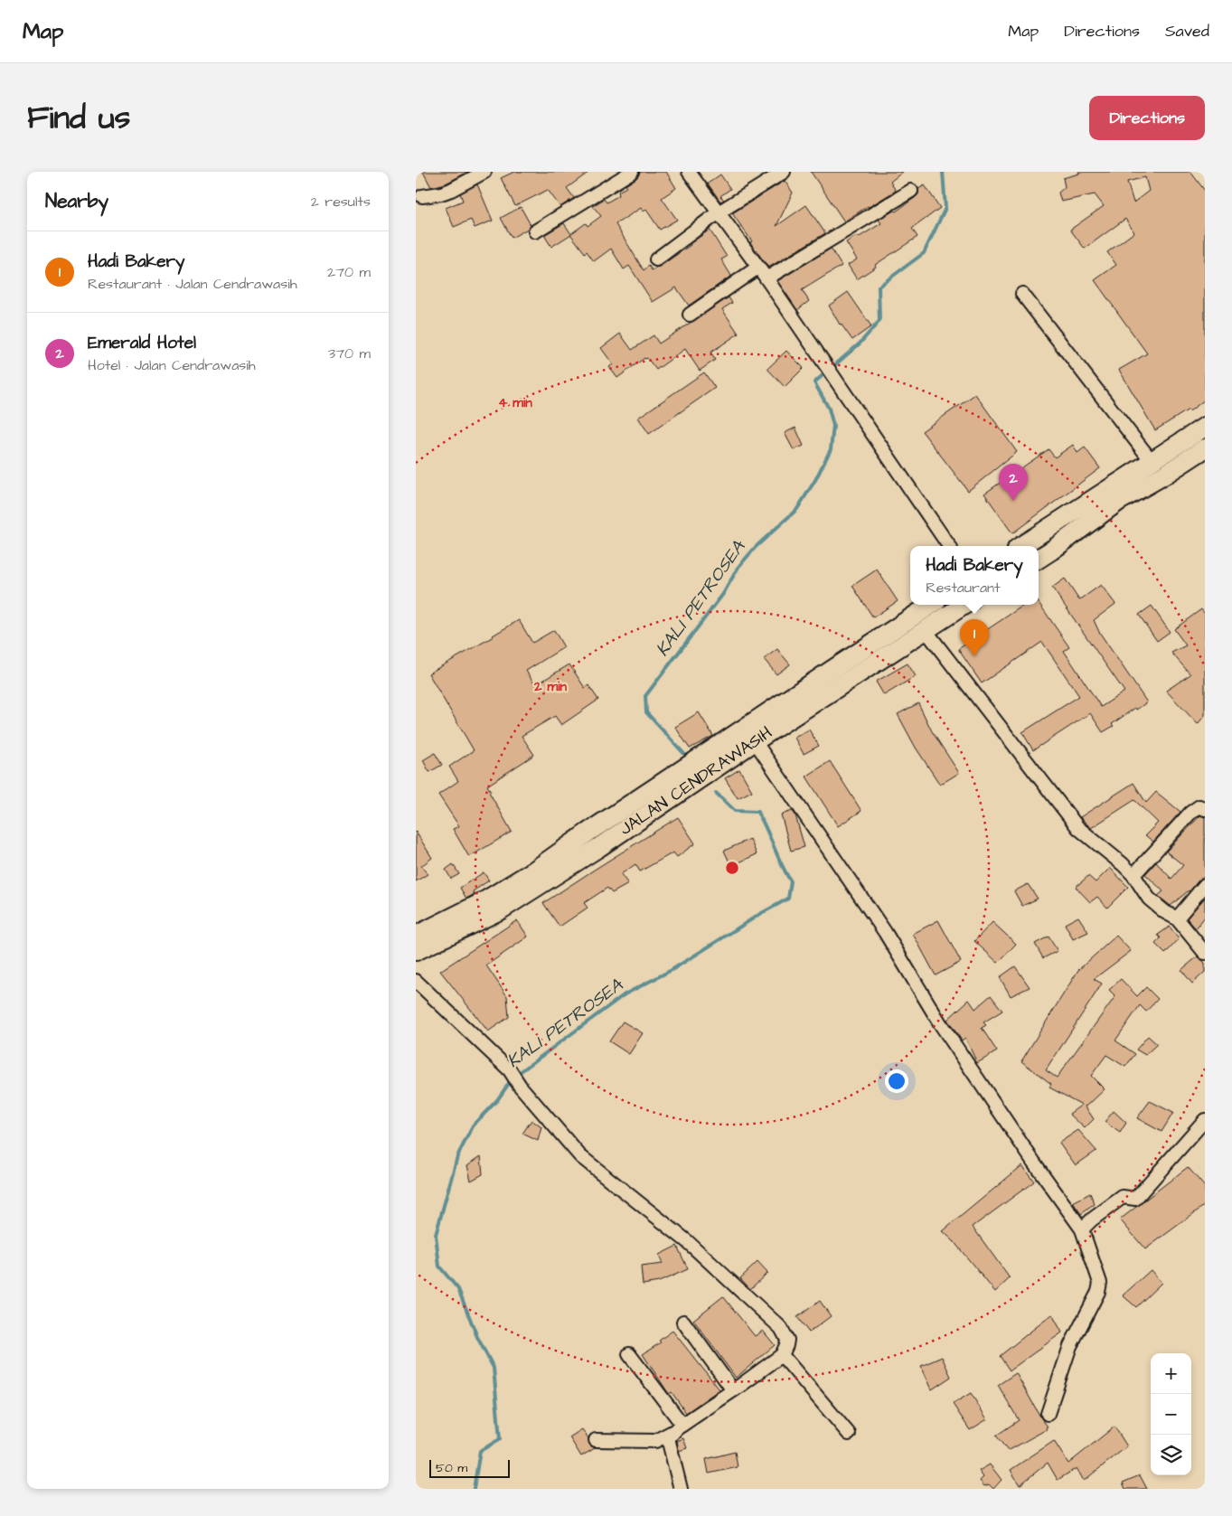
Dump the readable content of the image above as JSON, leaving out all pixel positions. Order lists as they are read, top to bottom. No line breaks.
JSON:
{"streets":{"main road":["JALAN CENDRAWASIH"]},"water":["KALI PETROSEA"],"scale_bar":"50 m","page":{"header":"Map","nav":["Map","Directions","Saved"],"title":"Find us","buttons":"Directions","heading":["Nearby","2 results"],"list":[{"mark":"1","name":"Hadi Bakery","note":"Restaurant · Jalan Cendrawasih","value":"270 m"},{"mark":"2","name":"Emerald Hotel","note":"Hotel · Jalan Cendrawasih","value":"370 m"}],"pins":["2","1"],"popup":["Hadi Bakery","Restaurant"],"map_buttons":["+","−"],"scale":"50 m"},"rings":["4 min","2 min"]}
